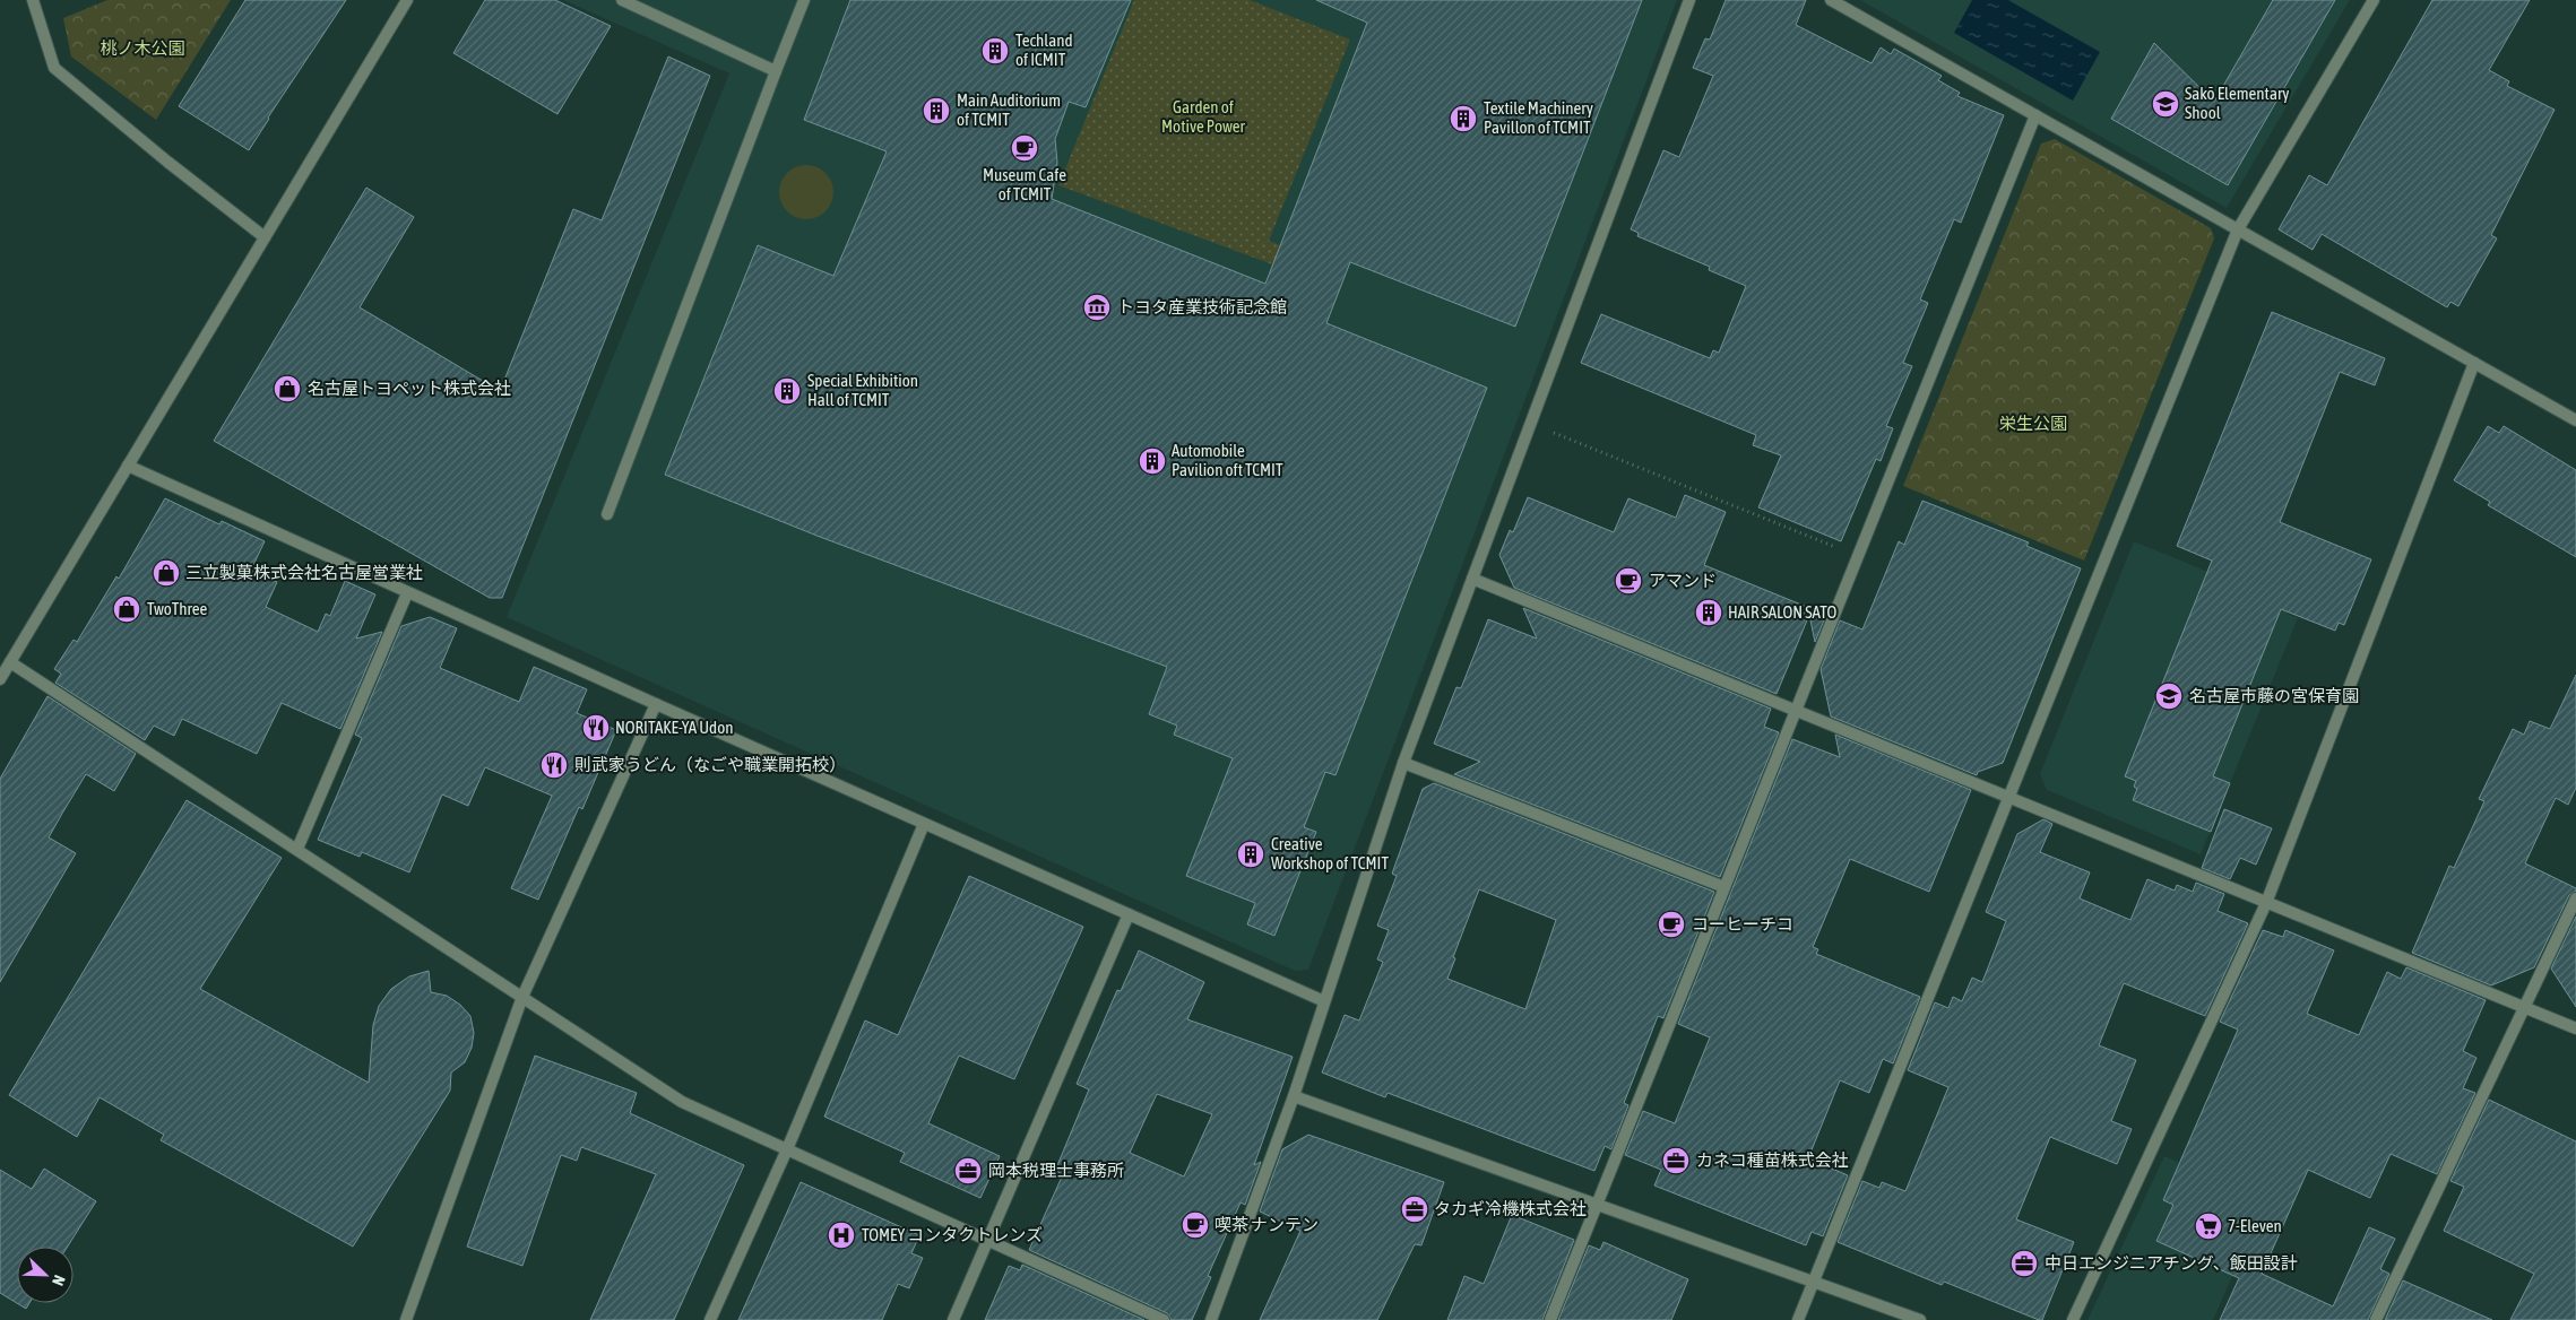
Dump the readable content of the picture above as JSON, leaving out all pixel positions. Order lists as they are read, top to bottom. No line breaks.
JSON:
{"parks":["桃ノ木公園","Garden of Motive Power","栄生公園"],"places":{"building":["Techland of ICMIT","Main Auditorium of TCMIT","Textile Machinery Pavillon of TCMIT","Special Exhibition Hall of TCMIT","Automobile Pavilion oft TCMIT","HAIR SALON SATO","Creative Workshop of TCMIT"],"school or university":["Sakō Elementary Shool","名古屋市藤の宮保育園"],"cafe":["Museum Cafe of TCMIT","アマンド","コーヒーチコ","喫茶 ナンテン"],"museum":["トヨタ産業技術記念館"],"shop":["名古屋トヨペット株式会社","三立製菓株式会社名古屋営業社","TwoThree"],"restaurant":["NORITAKE-YA Udon","則武家うどん（なごや職業開拓校）"],"office":["カネコ種苗株式会社","岡本税理士事務所","タカギ冷機株式会社","中日エンジニアチング、飯田設計"],"supermarket":["7-Eleven"],"hospital":["TOMEY コンタクトレンズ"]},"north":"bottom right"}
